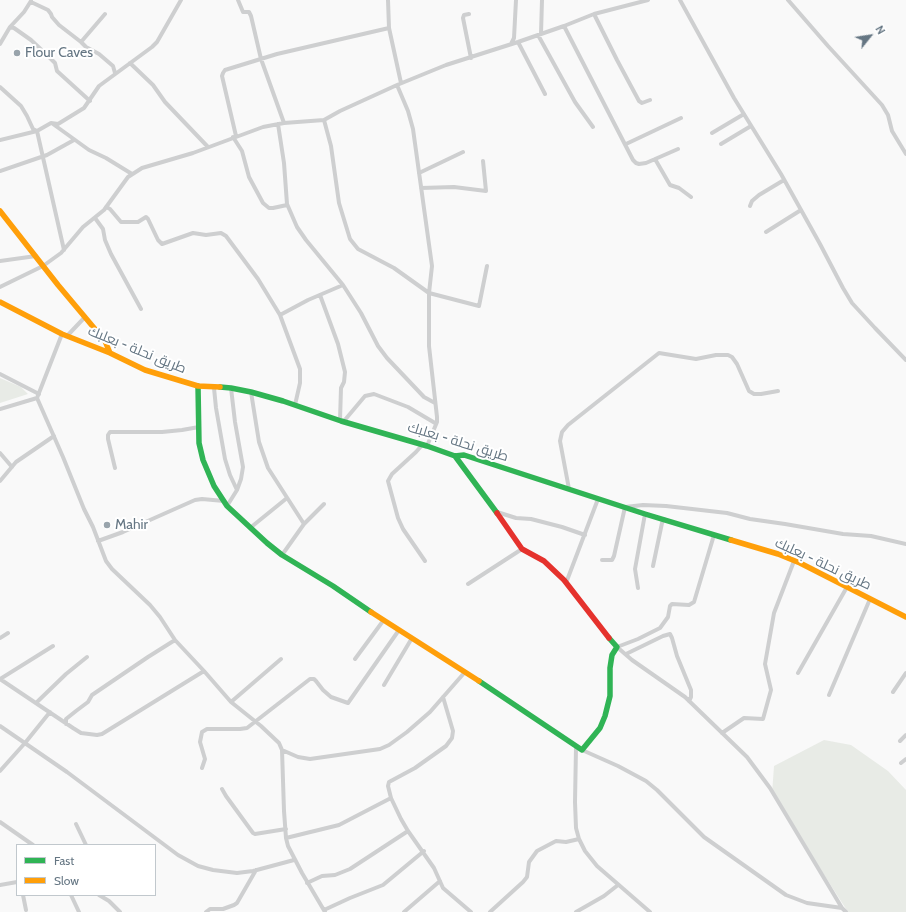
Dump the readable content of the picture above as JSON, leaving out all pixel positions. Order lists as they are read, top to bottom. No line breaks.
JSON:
{"streets":{"street":["طريق نحلة - بعلبك"]},"places":["Flour Caves","Mahir"],"legend":["Fast","Slow"],"north":"top right"}
